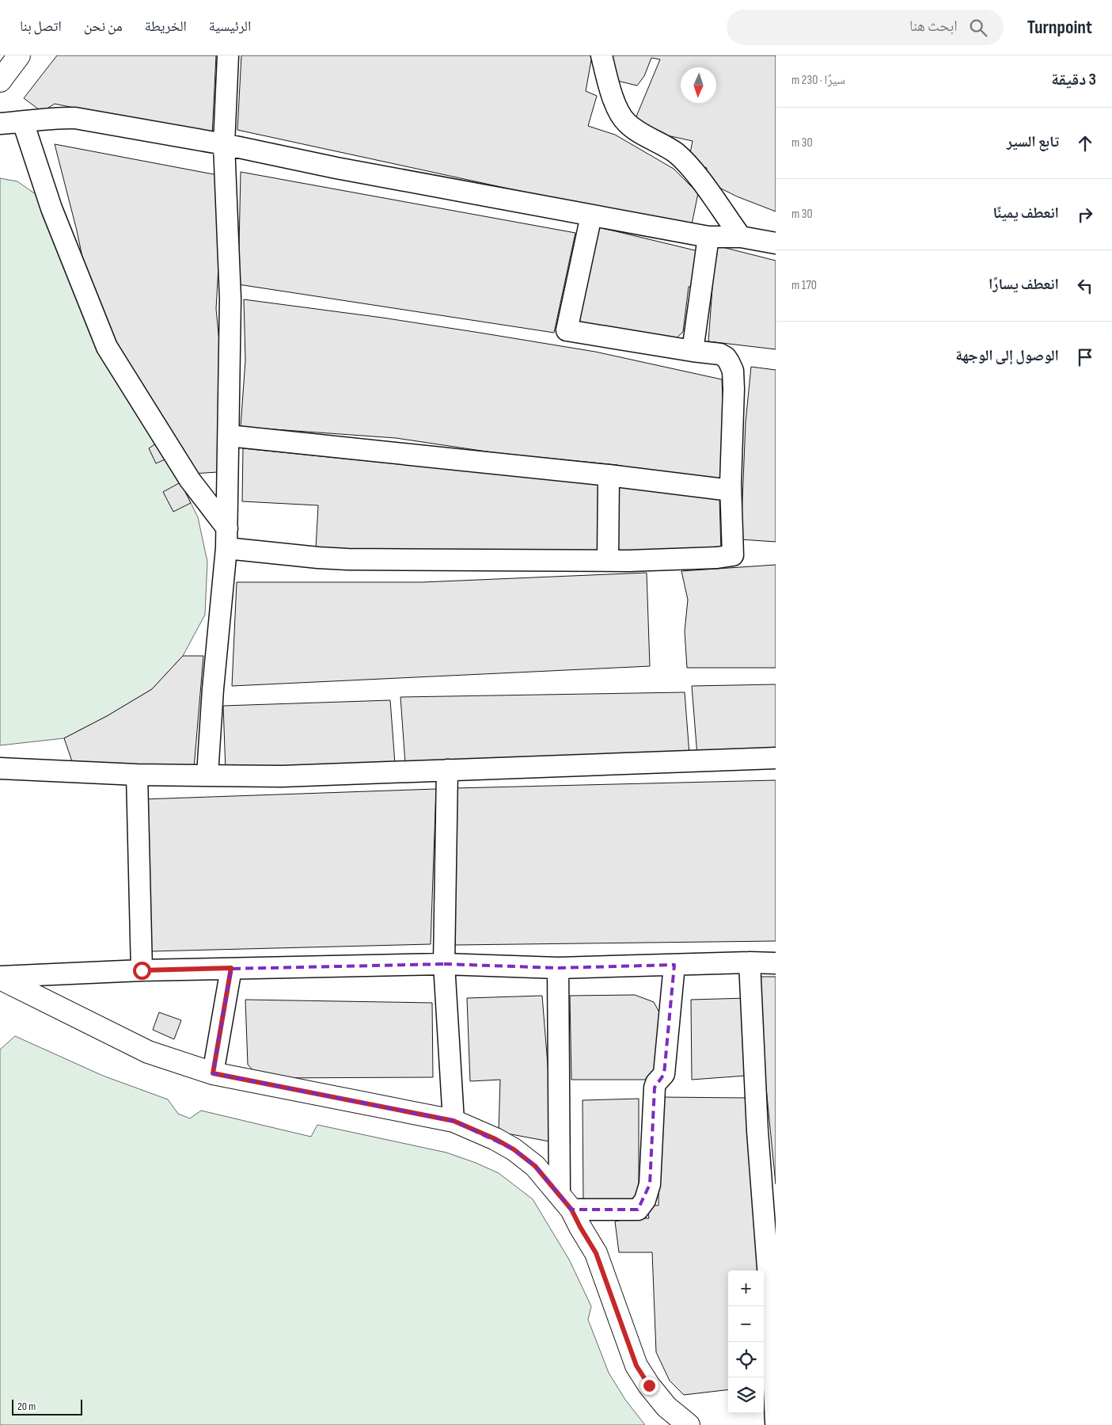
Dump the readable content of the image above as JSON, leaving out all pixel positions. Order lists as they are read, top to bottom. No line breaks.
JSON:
{"scale_bar":"20 m","north":"bottom","page":{"header":"Turnpoint","search":"ابحث هنا","nav":["الرئيسية","الخريطة","من نحن","اتصل بنا"],"heading":["3 دقيقة","سيرًا · 230 m"],"list":[["تابع السير","30 m"],["انعطف يمينًا","30 m"],["انعطف يسارًا","170 m"],"الوصول إلى الوجهة"],"map_buttons":["+","−"],"scale":"20 m"}}
